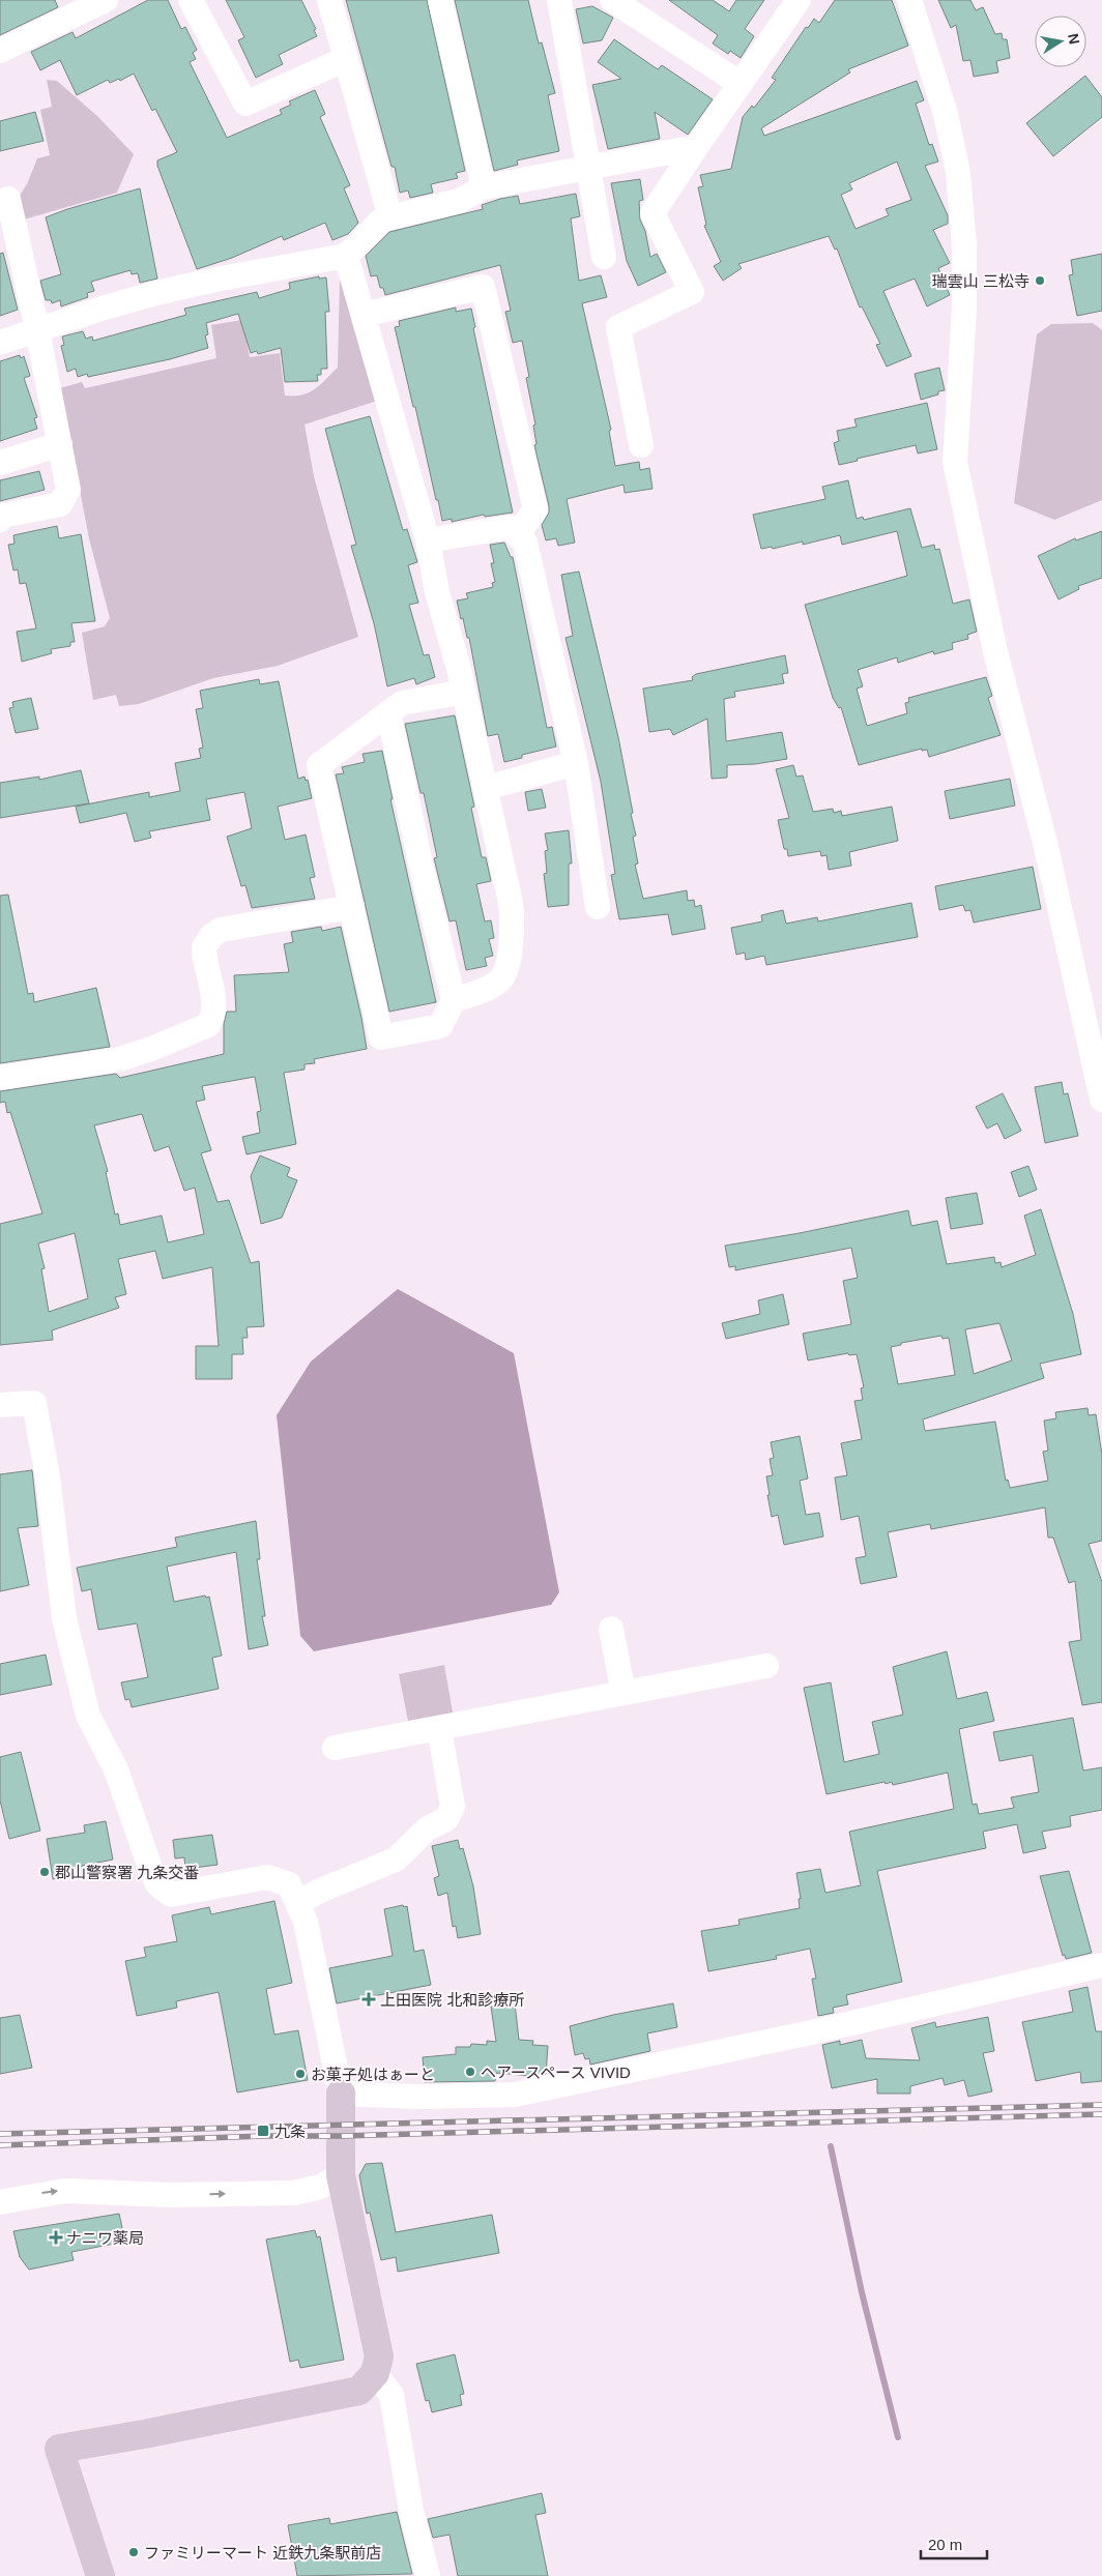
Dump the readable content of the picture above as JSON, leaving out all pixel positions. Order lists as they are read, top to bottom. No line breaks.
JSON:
{"places":{"other":["瑞雲山 三松寺","郡山警察署 九条交番","ヘアースペース VIVID","お菓子処はぁーと","ファミリーマート 近鉄九条駅前店"],"health":["上田医院 北和診療所","ナニワ薬局"],"transit":["九条"]},"scale_bar":"20 m","north":"right"}
